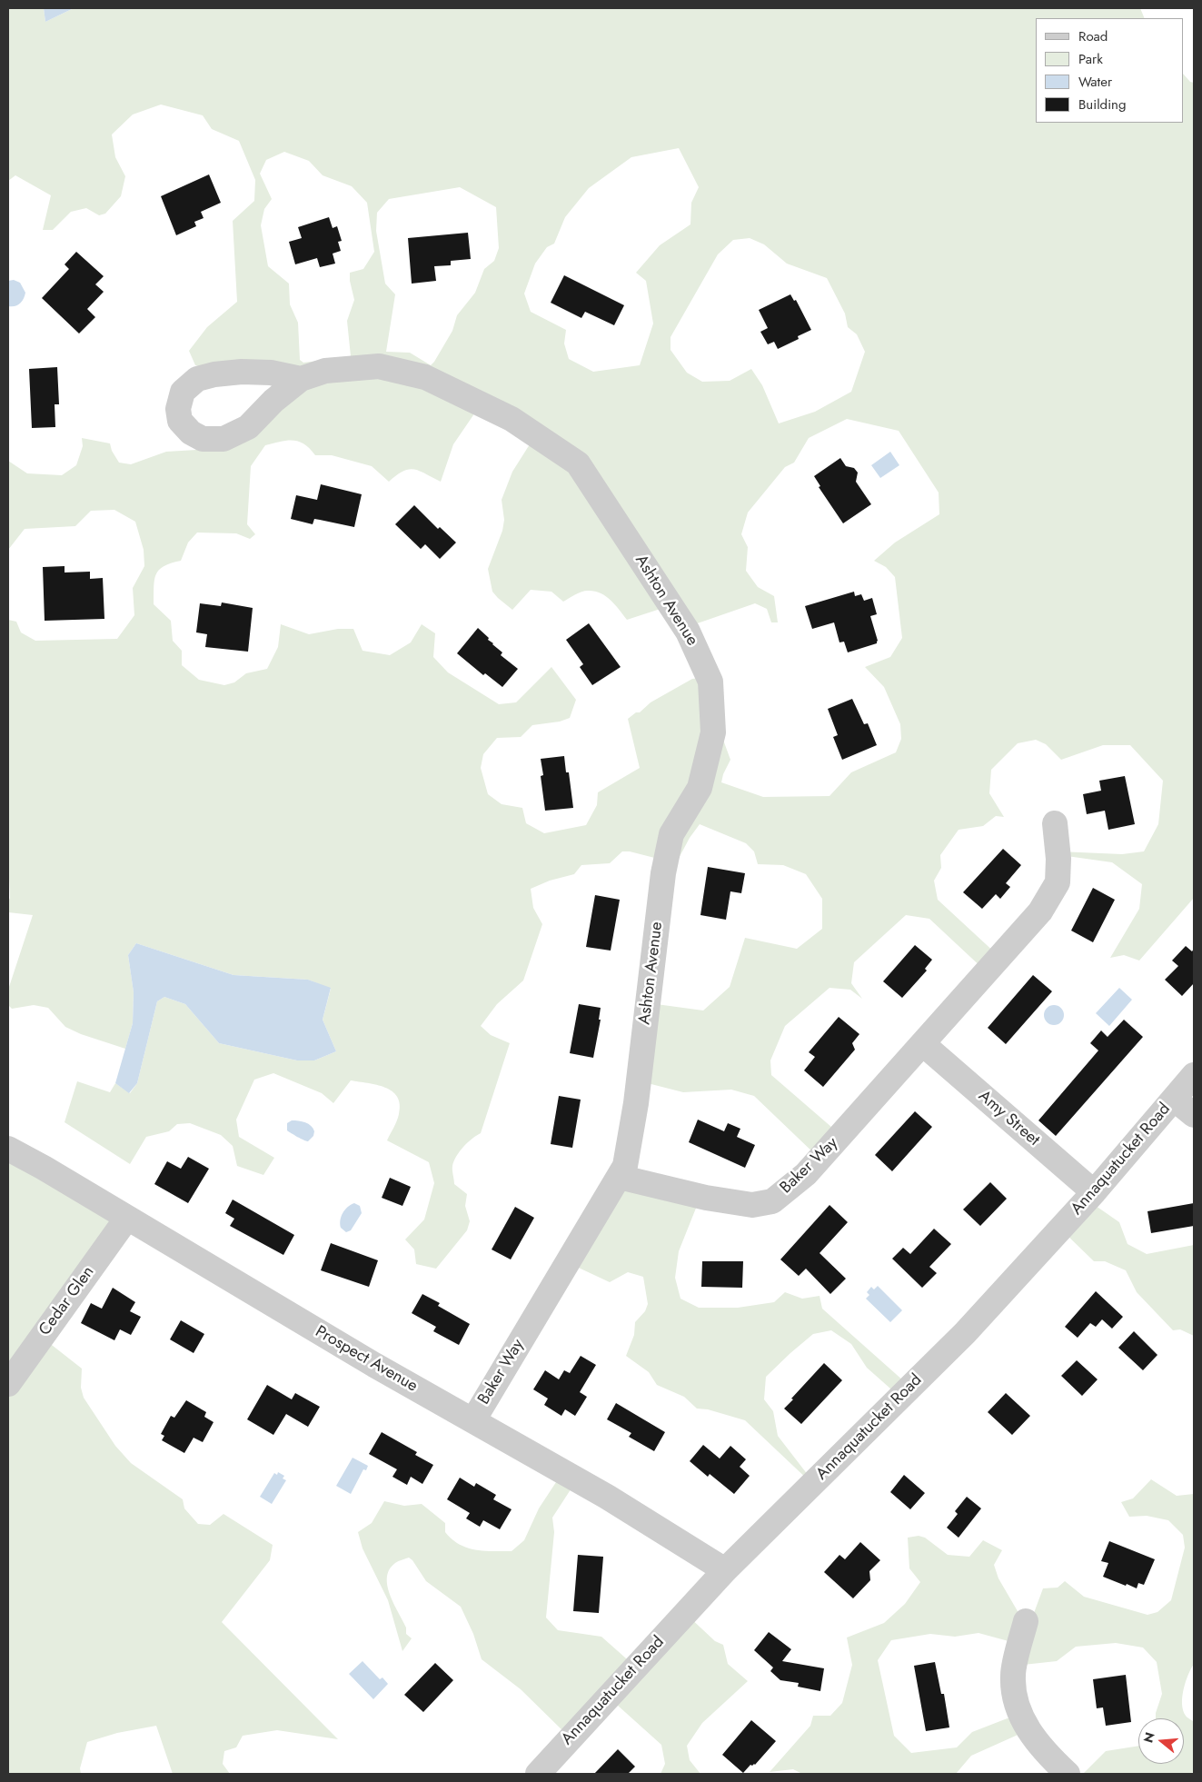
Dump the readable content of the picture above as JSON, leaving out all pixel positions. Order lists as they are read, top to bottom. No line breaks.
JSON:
{"streets":{"street":["Ashton Avenue","Amy Street","Annaquatucket Road","Baker Way","Cedar Glen","Prospect Avenue"]},"crossings":[["Ashton Avenue","Baker Way"],["Amy Street","Annaquatucket Road"],["Amy Street","Baker Way"],["Annaquatucket Road","Prospect Avenue"],["Baker Way","Prospect Avenue"],["Cedar Glen","Prospect Avenue"]],"legend":["Road","Park","Water","Building"],"north":"left"}
